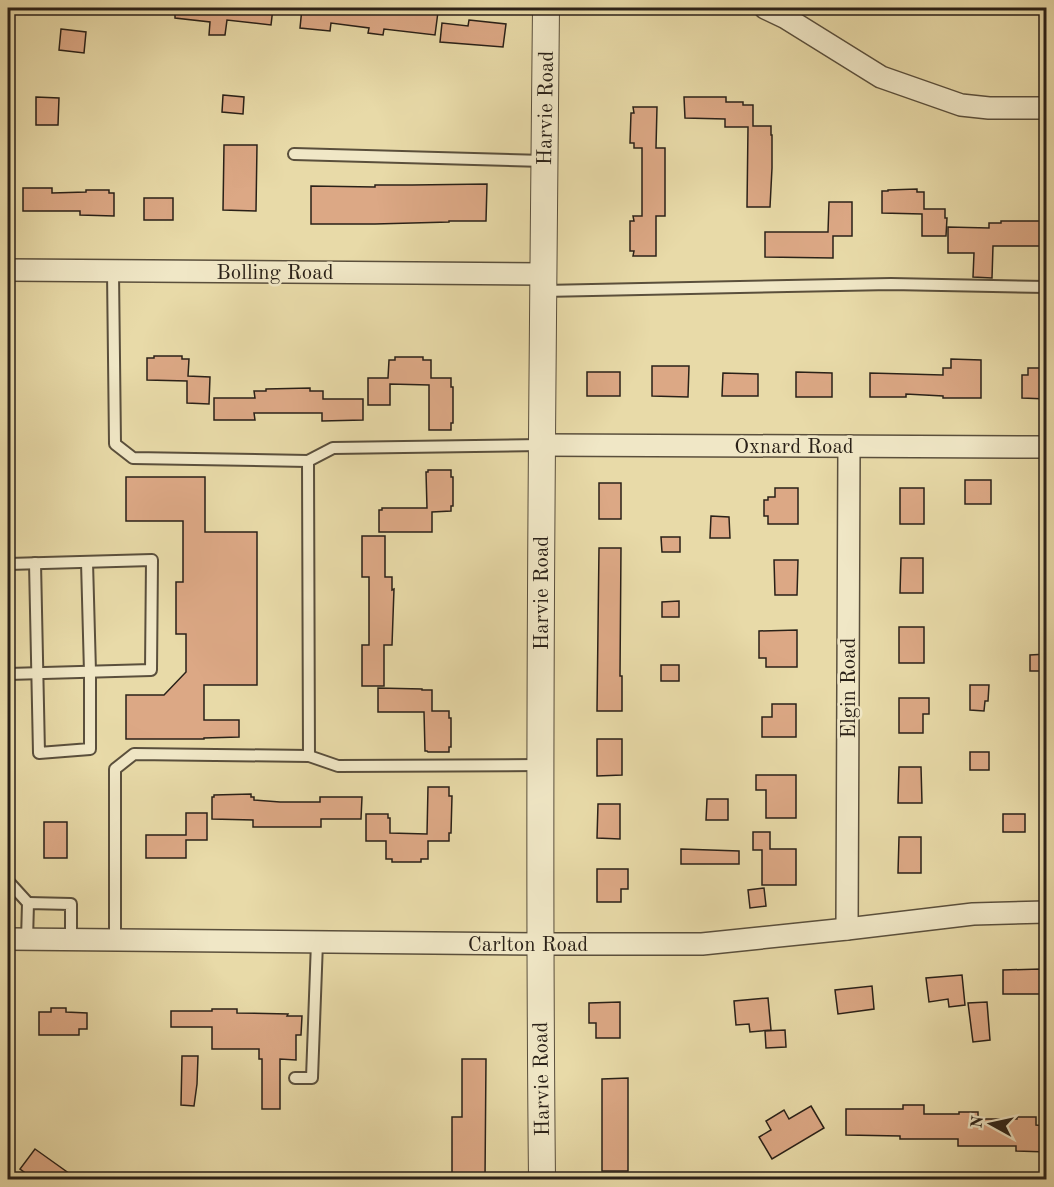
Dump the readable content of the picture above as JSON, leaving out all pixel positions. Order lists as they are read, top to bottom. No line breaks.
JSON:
{"streets":{"street":["Harvie Road","Bolling Road","Oxnard Road","Elgin Road","Carlton Road"]},"crossings":[["Harvie Road","Bolling Road"],["Harvie Road","Oxnard Road"],["Harvie Road","Carlton Road"],["Oxnard Road","Elgin Road"],["Elgin Road","Carlton Road"]],"north":"left"}
